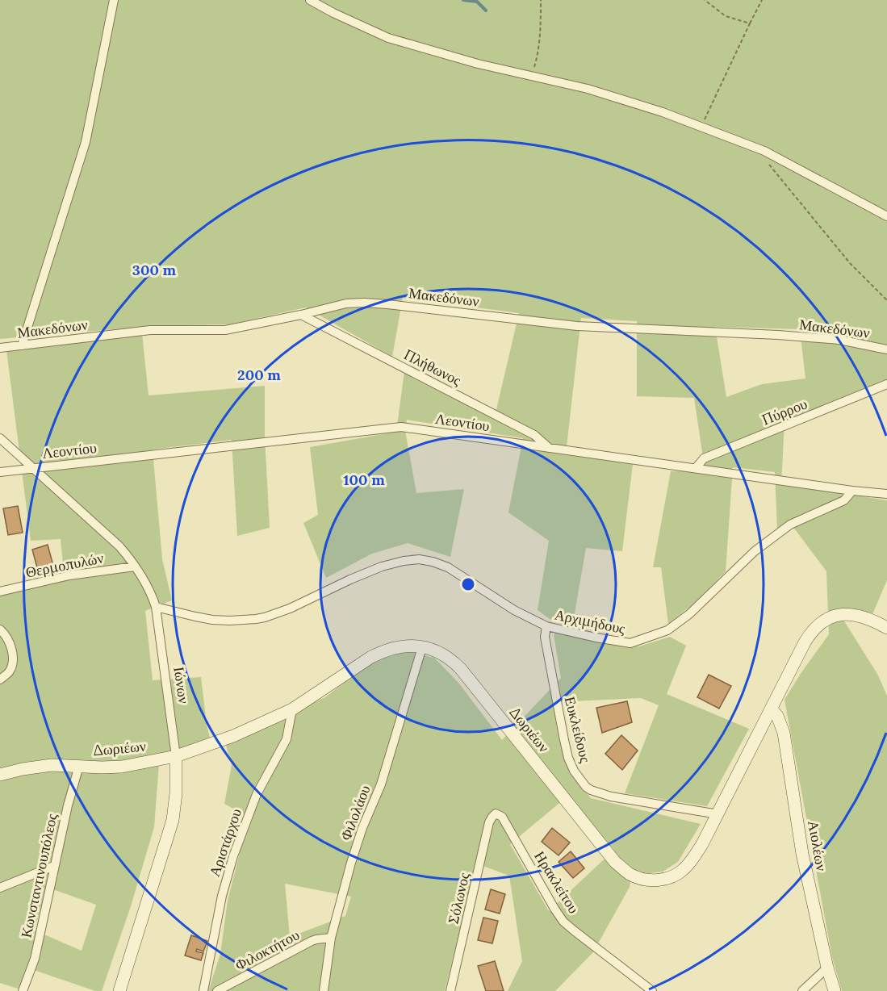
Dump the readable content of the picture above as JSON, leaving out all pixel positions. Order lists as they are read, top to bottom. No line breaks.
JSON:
{"streets":{"street":["Μακεδόνων","Πλήθωνος","Πύρρου","Λεοντίου","Θερμοπυλών","Αρχιμήδους","Ιώνων","Δωριέων","Ευκλείδους","Φιλολάου","Αριστάρχου","Αιολέων","Κωνσταντινουπόλεος","Ηρακλείτου","Σόλωνος","Φιλοκτήτου"]},"crossings":[["Μακεδόνων","Πλήθωνος"],["Πλήθωνος","Λεοντίου"],["Πύρρου","Λεοντίου"],["Λεοντίου","Αρχιμήδους"],["Λεοντίου","Ιώνων"],["Θερμοπυλών","Ιώνων"],["Αρχιμήδους","Ιώνων"],["Αρχιμήδους","Ευκλείδους"],["Ιώνων","Δωριέων"],["Δωριέων","Ευκλείδους"],["Δωριέων","Φιλολάου"],["Δωριέων","Αριστάρχου"],["Δωριέων","Αιολέων"],["Δωριέων","Κωνσταντινουπόλεος"],["Φιλολάου","Φιλοκτήτου"],["Ηρακλείτου","Σόλωνος"]],"rings":["300 m","200 m","100 m"]}
